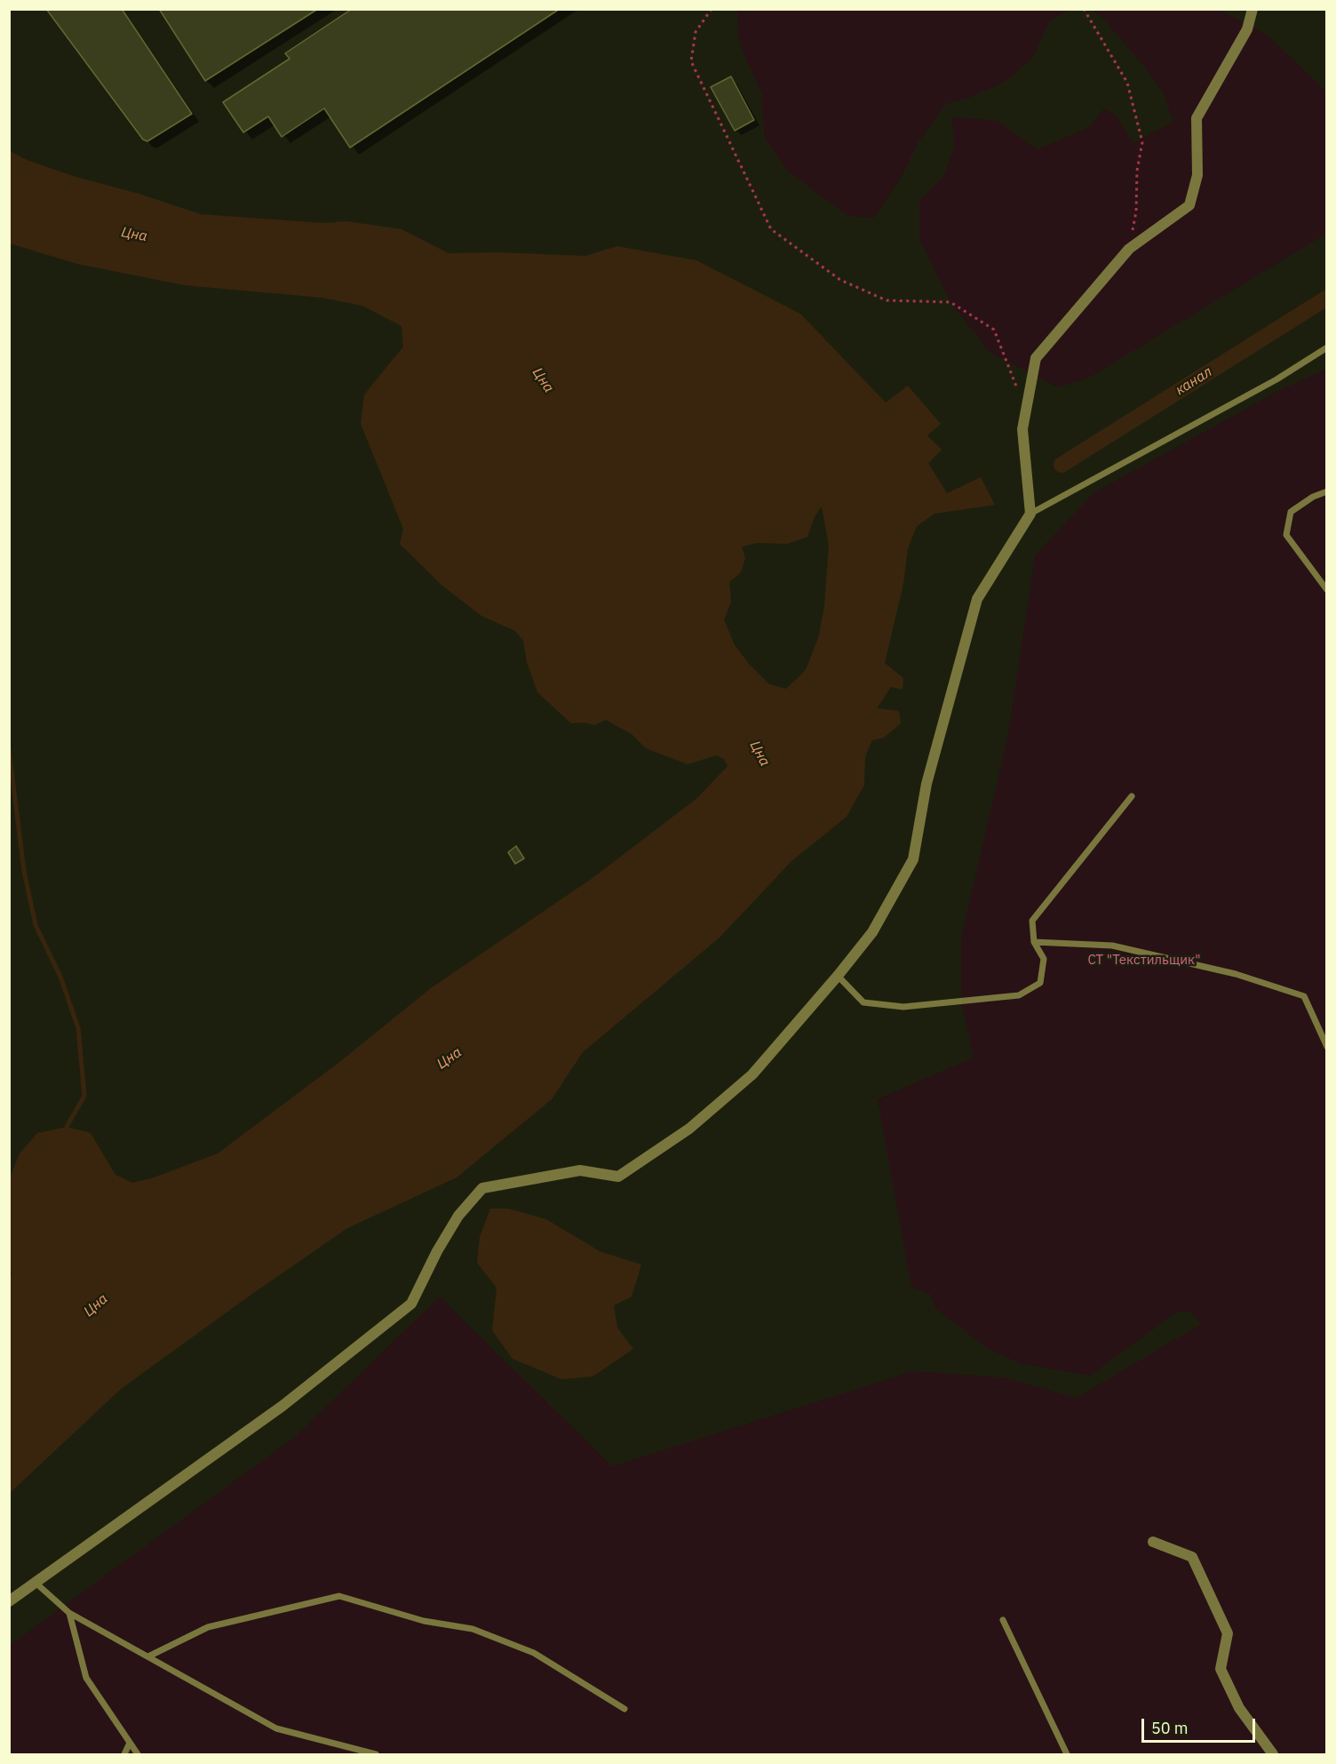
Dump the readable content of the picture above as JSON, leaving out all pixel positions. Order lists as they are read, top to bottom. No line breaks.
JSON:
{"water":["Цна","канал"],"parks":["СТ \"Текстильщик\""],"scale_bar":"50 m"}
